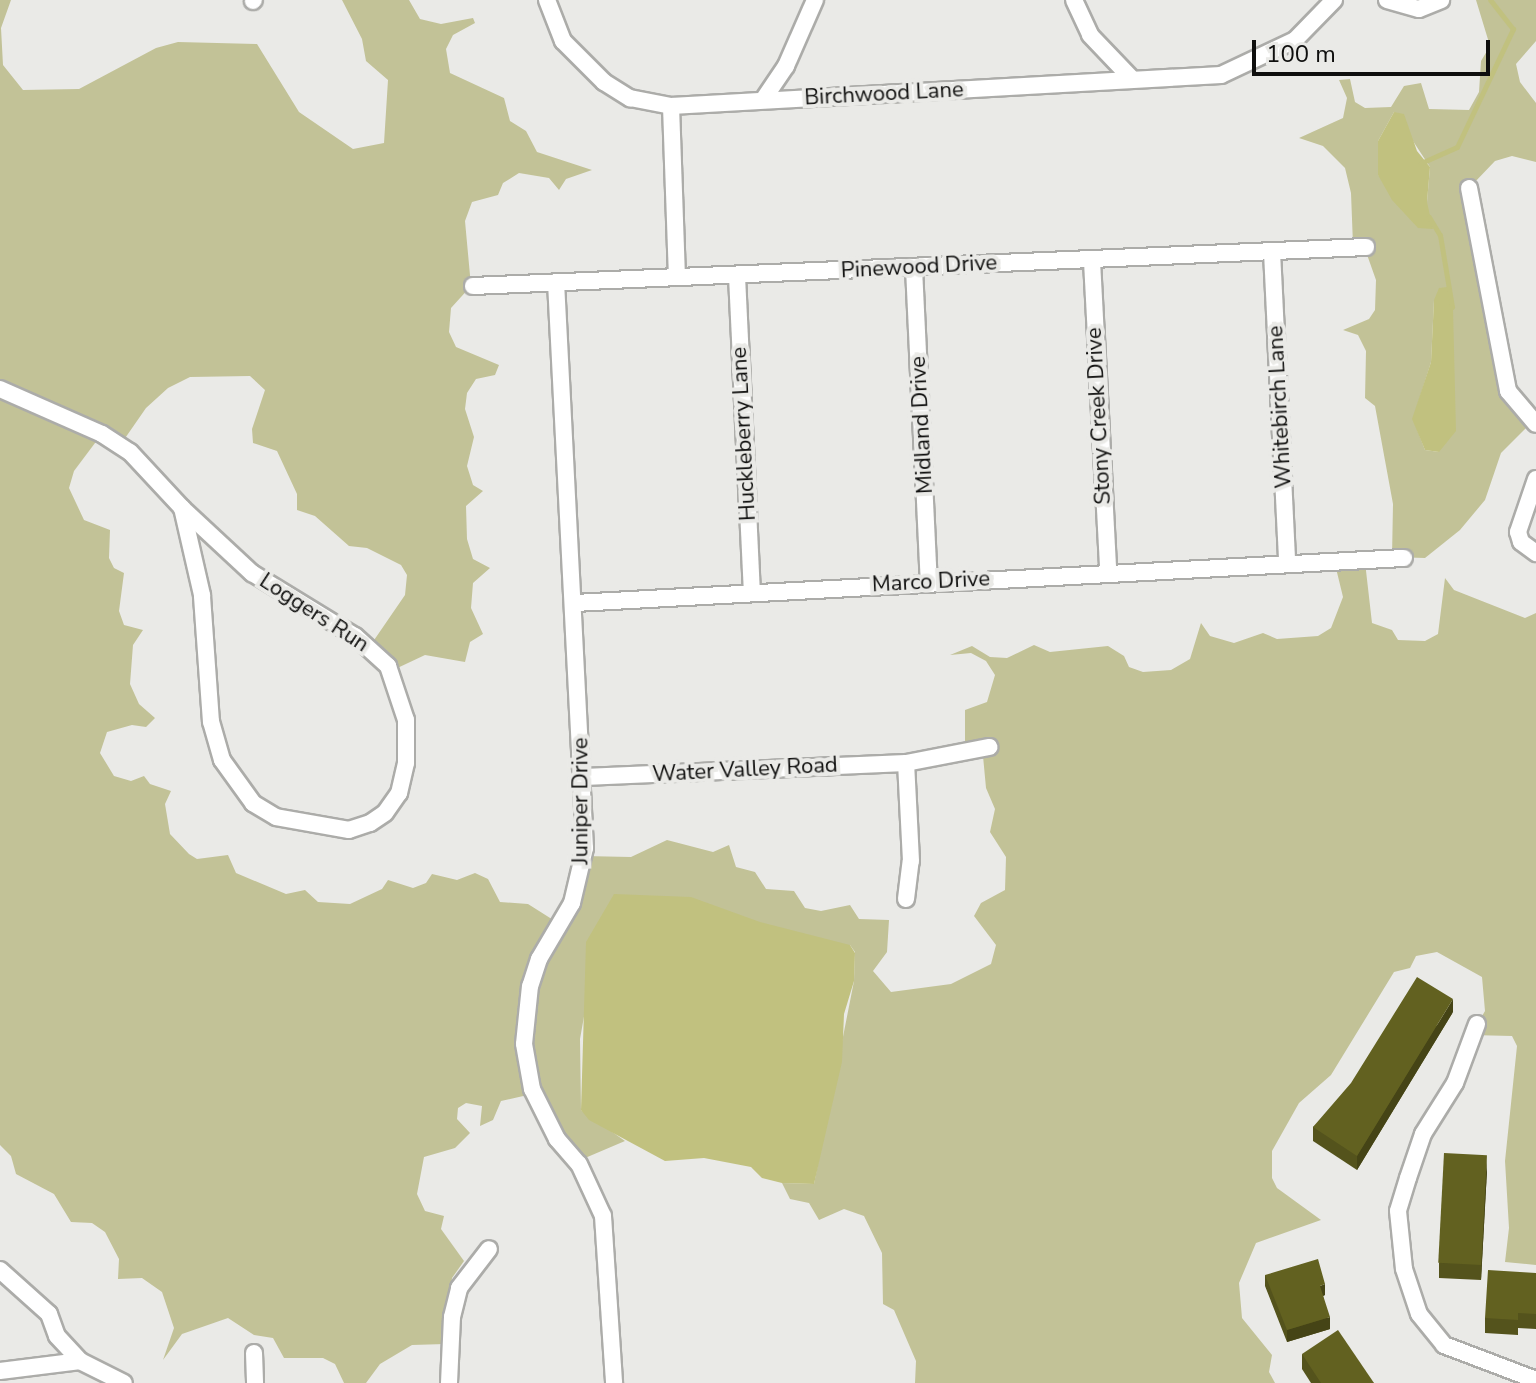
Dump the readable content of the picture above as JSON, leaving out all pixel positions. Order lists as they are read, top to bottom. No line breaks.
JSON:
{"streets":{"street":["Birchwood Lane","Pinewood Drive","Whitebirch Lane","Stony Creek Drive","Midland Drive","Huckleberry Lane","Marco Drive","Loggers Run","Water Valley Road","Juniper Drive"]},"crossings":[["Pinewood Drive","Whitebirch Lane"],["Pinewood Drive","Stony Creek Drive"],["Pinewood Drive","Midland Drive"],["Pinewood Drive","Huckleberry Lane"],["Pinewood Drive","Juniper Drive"],["Whitebirch Lane","Marco Drive"],["Stony Creek Drive","Marco Drive"],["Midland Drive","Marco Drive"],["Huckleberry Lane","Marco Drive"],["Marco Drive","Juniper Drive"],["Water Valley Road","Juniper Drive"]],"scale_bar":"100 m"}
